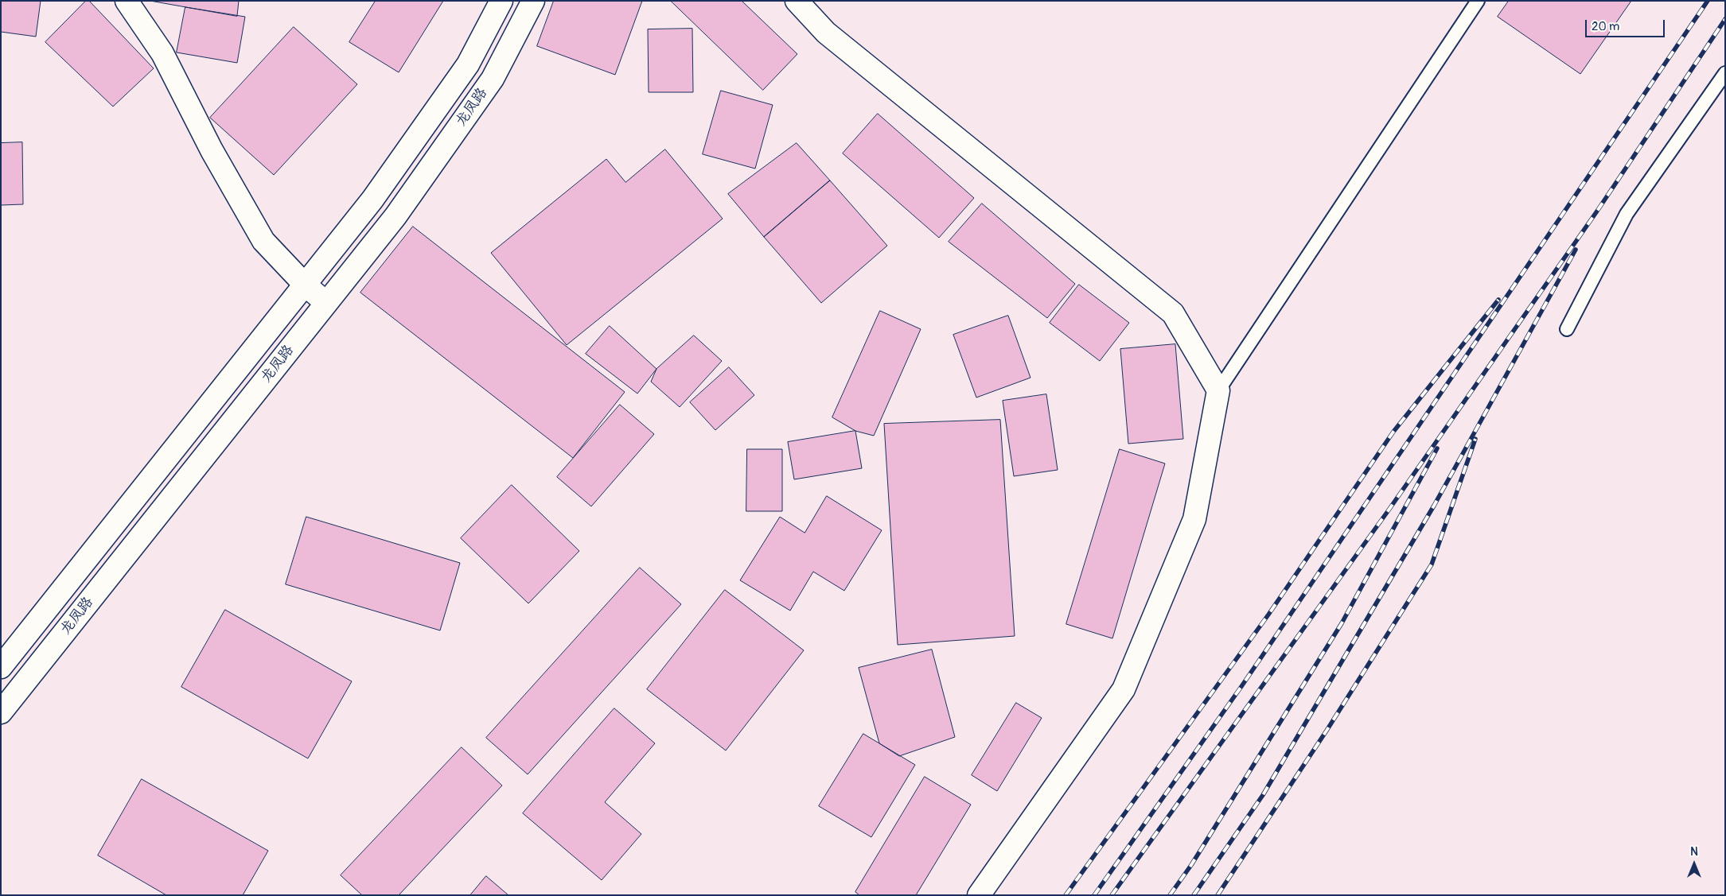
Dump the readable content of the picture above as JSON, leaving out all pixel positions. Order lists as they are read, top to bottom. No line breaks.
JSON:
{"streets":{"main road":["龙凤路"]},"scale_bar":"20 m","north":"top"}
